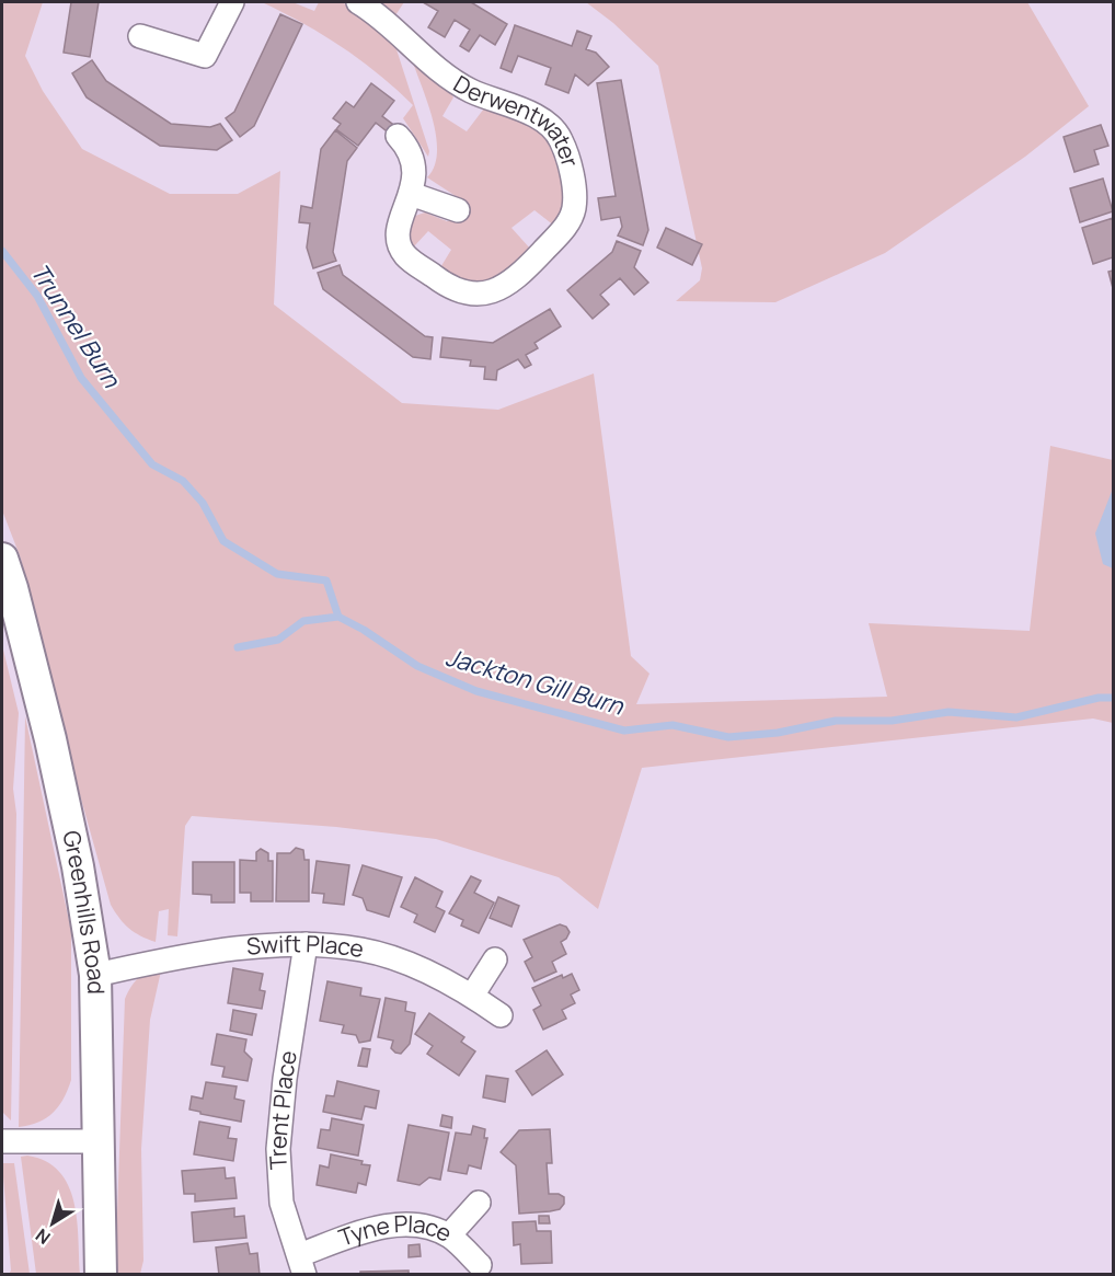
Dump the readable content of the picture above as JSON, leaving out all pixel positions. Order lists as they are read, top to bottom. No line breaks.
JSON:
{"streets":{"street":["Derwentwater","Greenhills Road","Swift Place","Trent Place","Tyne Place"]},"crossings":[["Greenhills Road","Swift Place"],["Swift Place","Trent Place"],["Trent Place","Tyne Place"]],"water":["Trunnel Burn","Jackton Gill Burn"],"north":"bottom left"}
